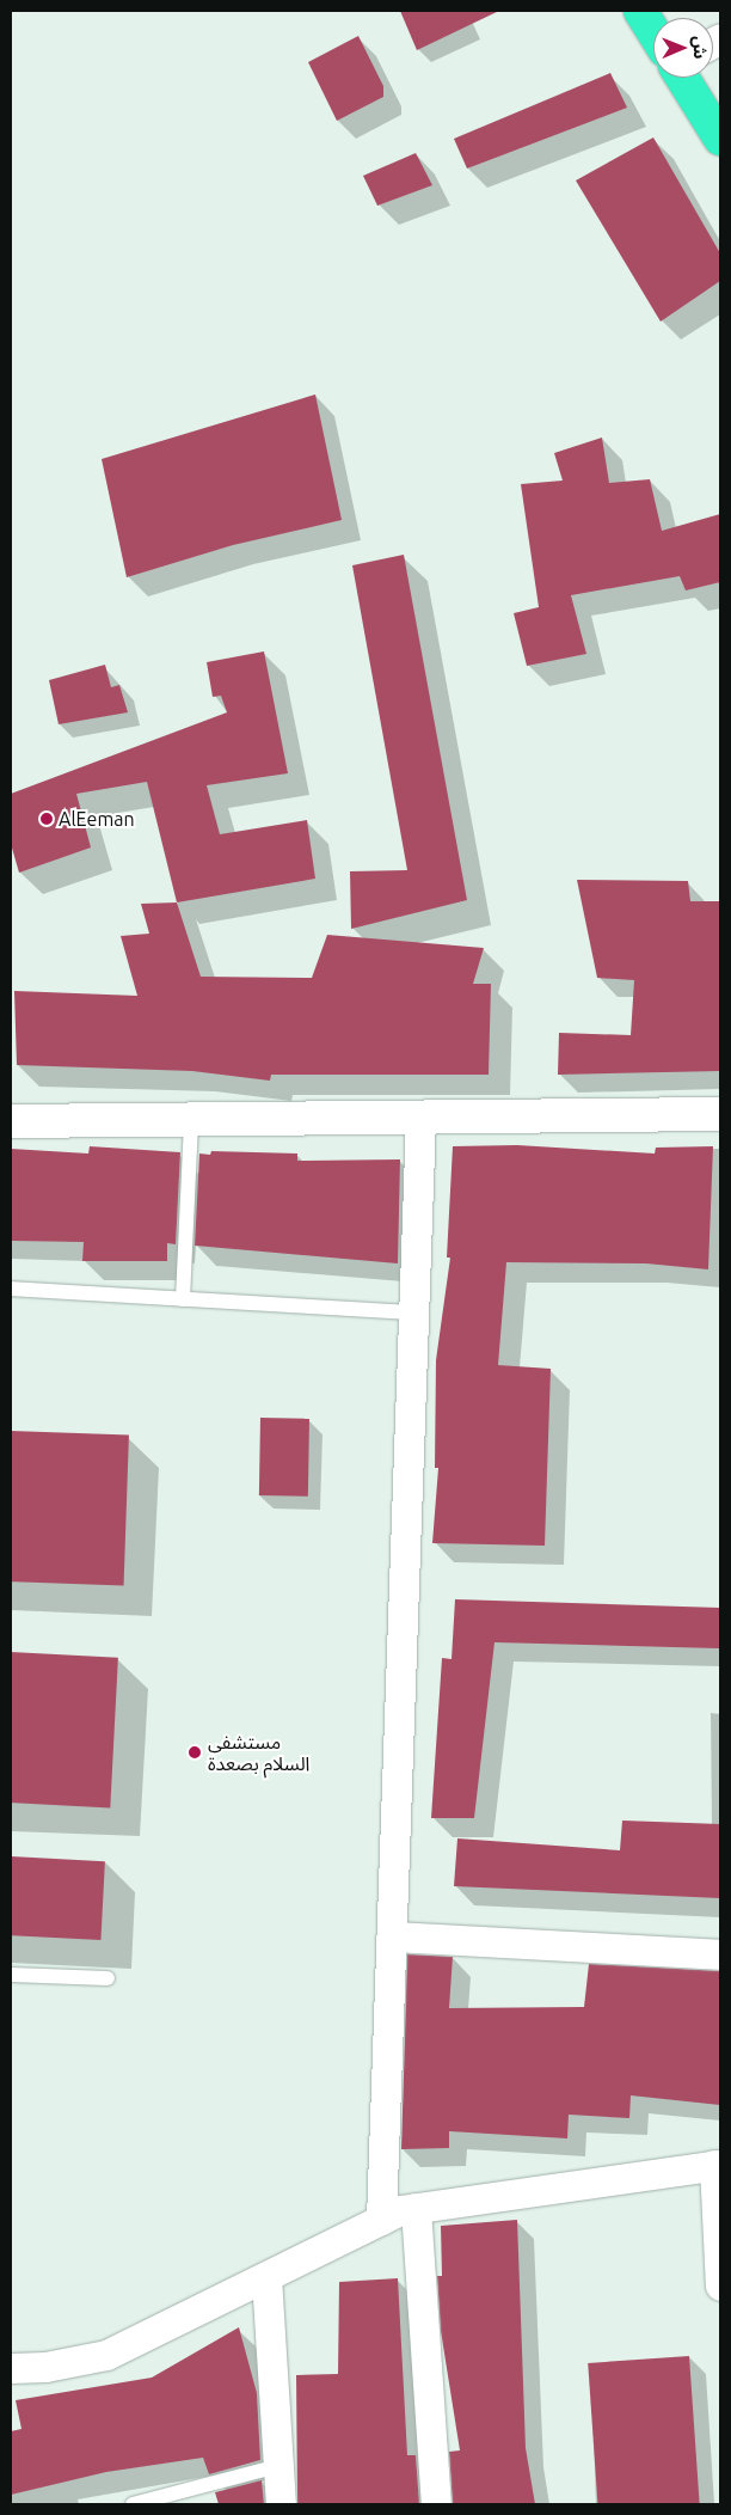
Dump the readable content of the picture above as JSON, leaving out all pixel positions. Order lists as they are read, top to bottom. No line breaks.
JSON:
{"places":["AlEeman","مستشفى السلام بصعدة"],"north":"right"}
